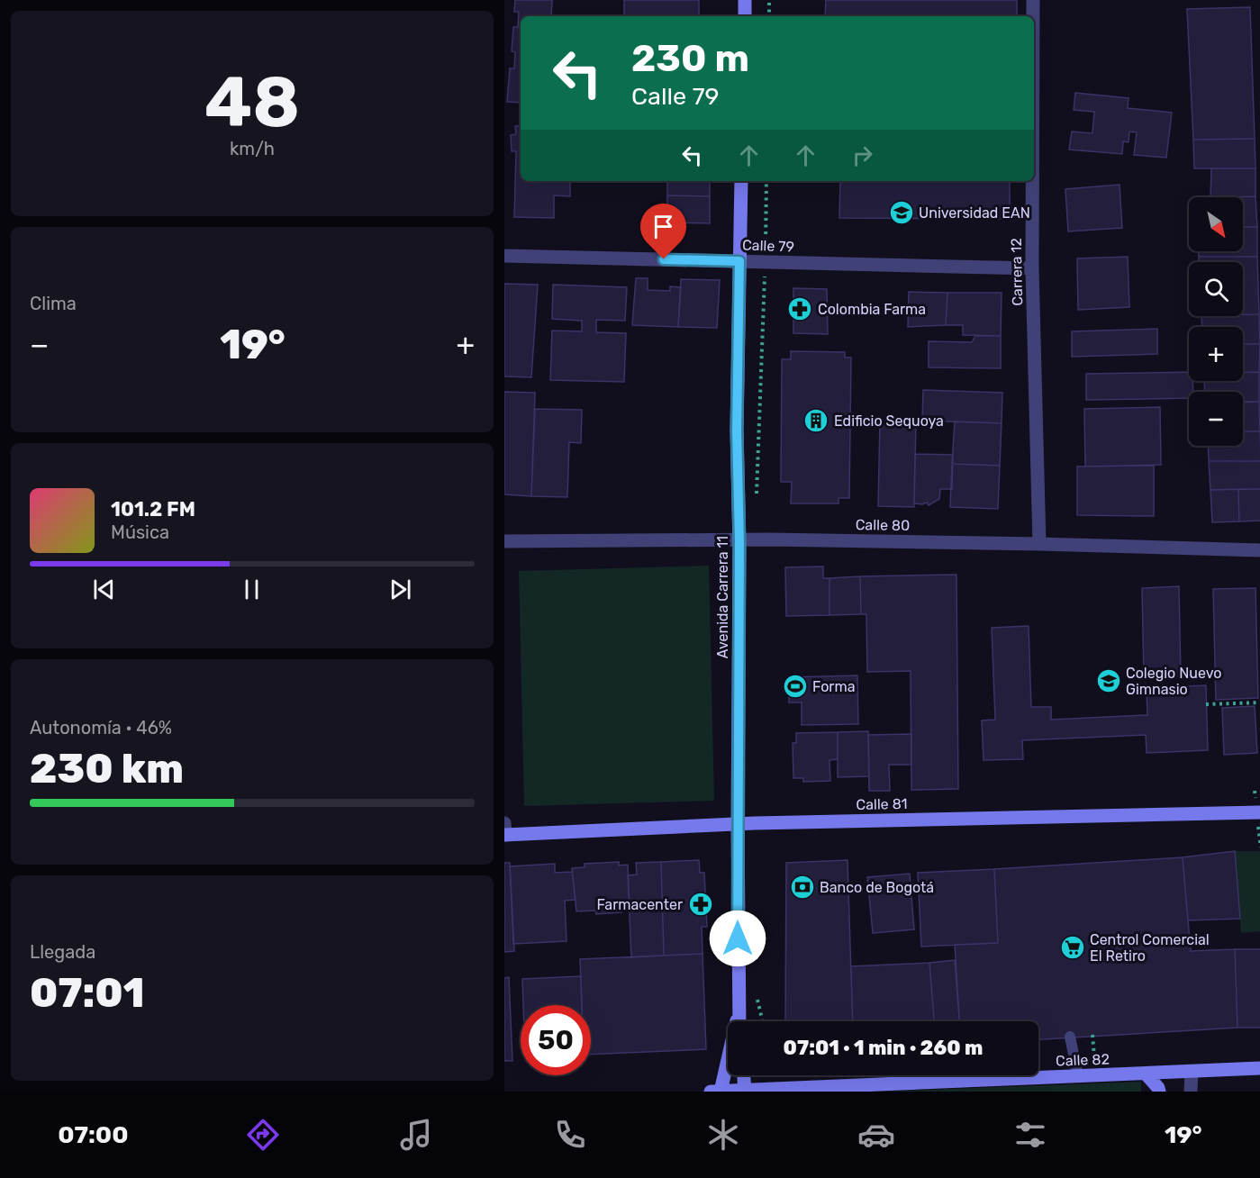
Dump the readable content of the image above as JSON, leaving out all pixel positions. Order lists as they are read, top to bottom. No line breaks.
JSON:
{"streets":{"main road":["Avenida Carrera 11","Calle 81","Calle 82"],"street":["Calle 79","Carrera 12","Calle 80"]},"crossings":[["Calle 79","Carrera 12"],["Calle 79","Avenida Carrera 11"],["Carrera 12","Calle 80"],["Calle 80","Avenida Carrera 11"],["Avenida Carrera 11","Calle 81"],["Avenida Carrera 11","Calle 82"]],"places":{"school or university":["Universidad EAN","Colegio Nuevo Gimnasio"],"pharmacy":["Colombia Farma","Farmacenter"],"building":["Edificio Sequoya"],"sports":["Forma"],"bank":["Banco de Bogotá"],"supermarket":["Centrol Comercial El Retiro"]},"north":"bottom right","page":{"tile":[["48","km/h"],"Clima",["Autonomía · 46%","230 km"],["Llegada","07:01"]],"turn":["230 m","Calle 79"],"map_buttons":["+","−"],"heat":["−","19°","+"],"song":["101.2 FM","Música"],"limit":"50","trip":"07:01 · 1 min · 260 m","tabs":["07:00","19°"]}}
